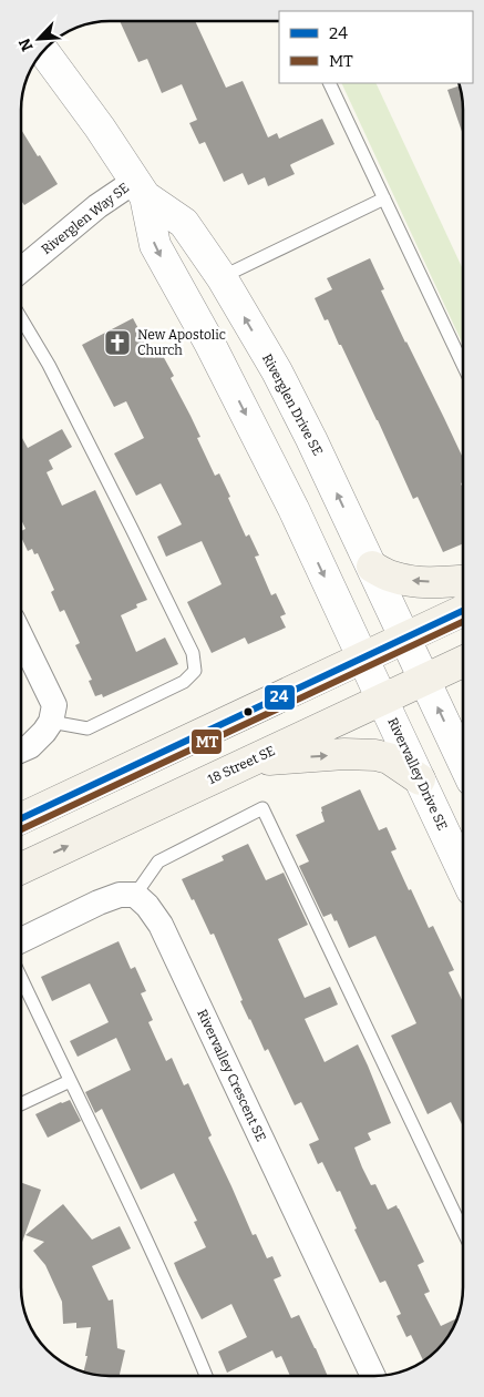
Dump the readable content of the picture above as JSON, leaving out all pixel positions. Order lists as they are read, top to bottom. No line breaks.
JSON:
{"streets":{"main road":["18 Street SE"],"street":["Riverglen Way SE","Riverglen Drive SE","Rivervalley Drive SE","Rivervalley Crescent SE"]},"crossings":[["Riverglen Way SE","Riverglen Drive SE"],["Riverglen Drive SE","Rivervalley Drive SE"],["18 Street SE","Rivervalley Drive SE"]],"places":{"church":["New Apostolic Church"]},"lines":["transit line 24","transit line MT"],"legend":["24","MT"],"north":"bottom left"}
